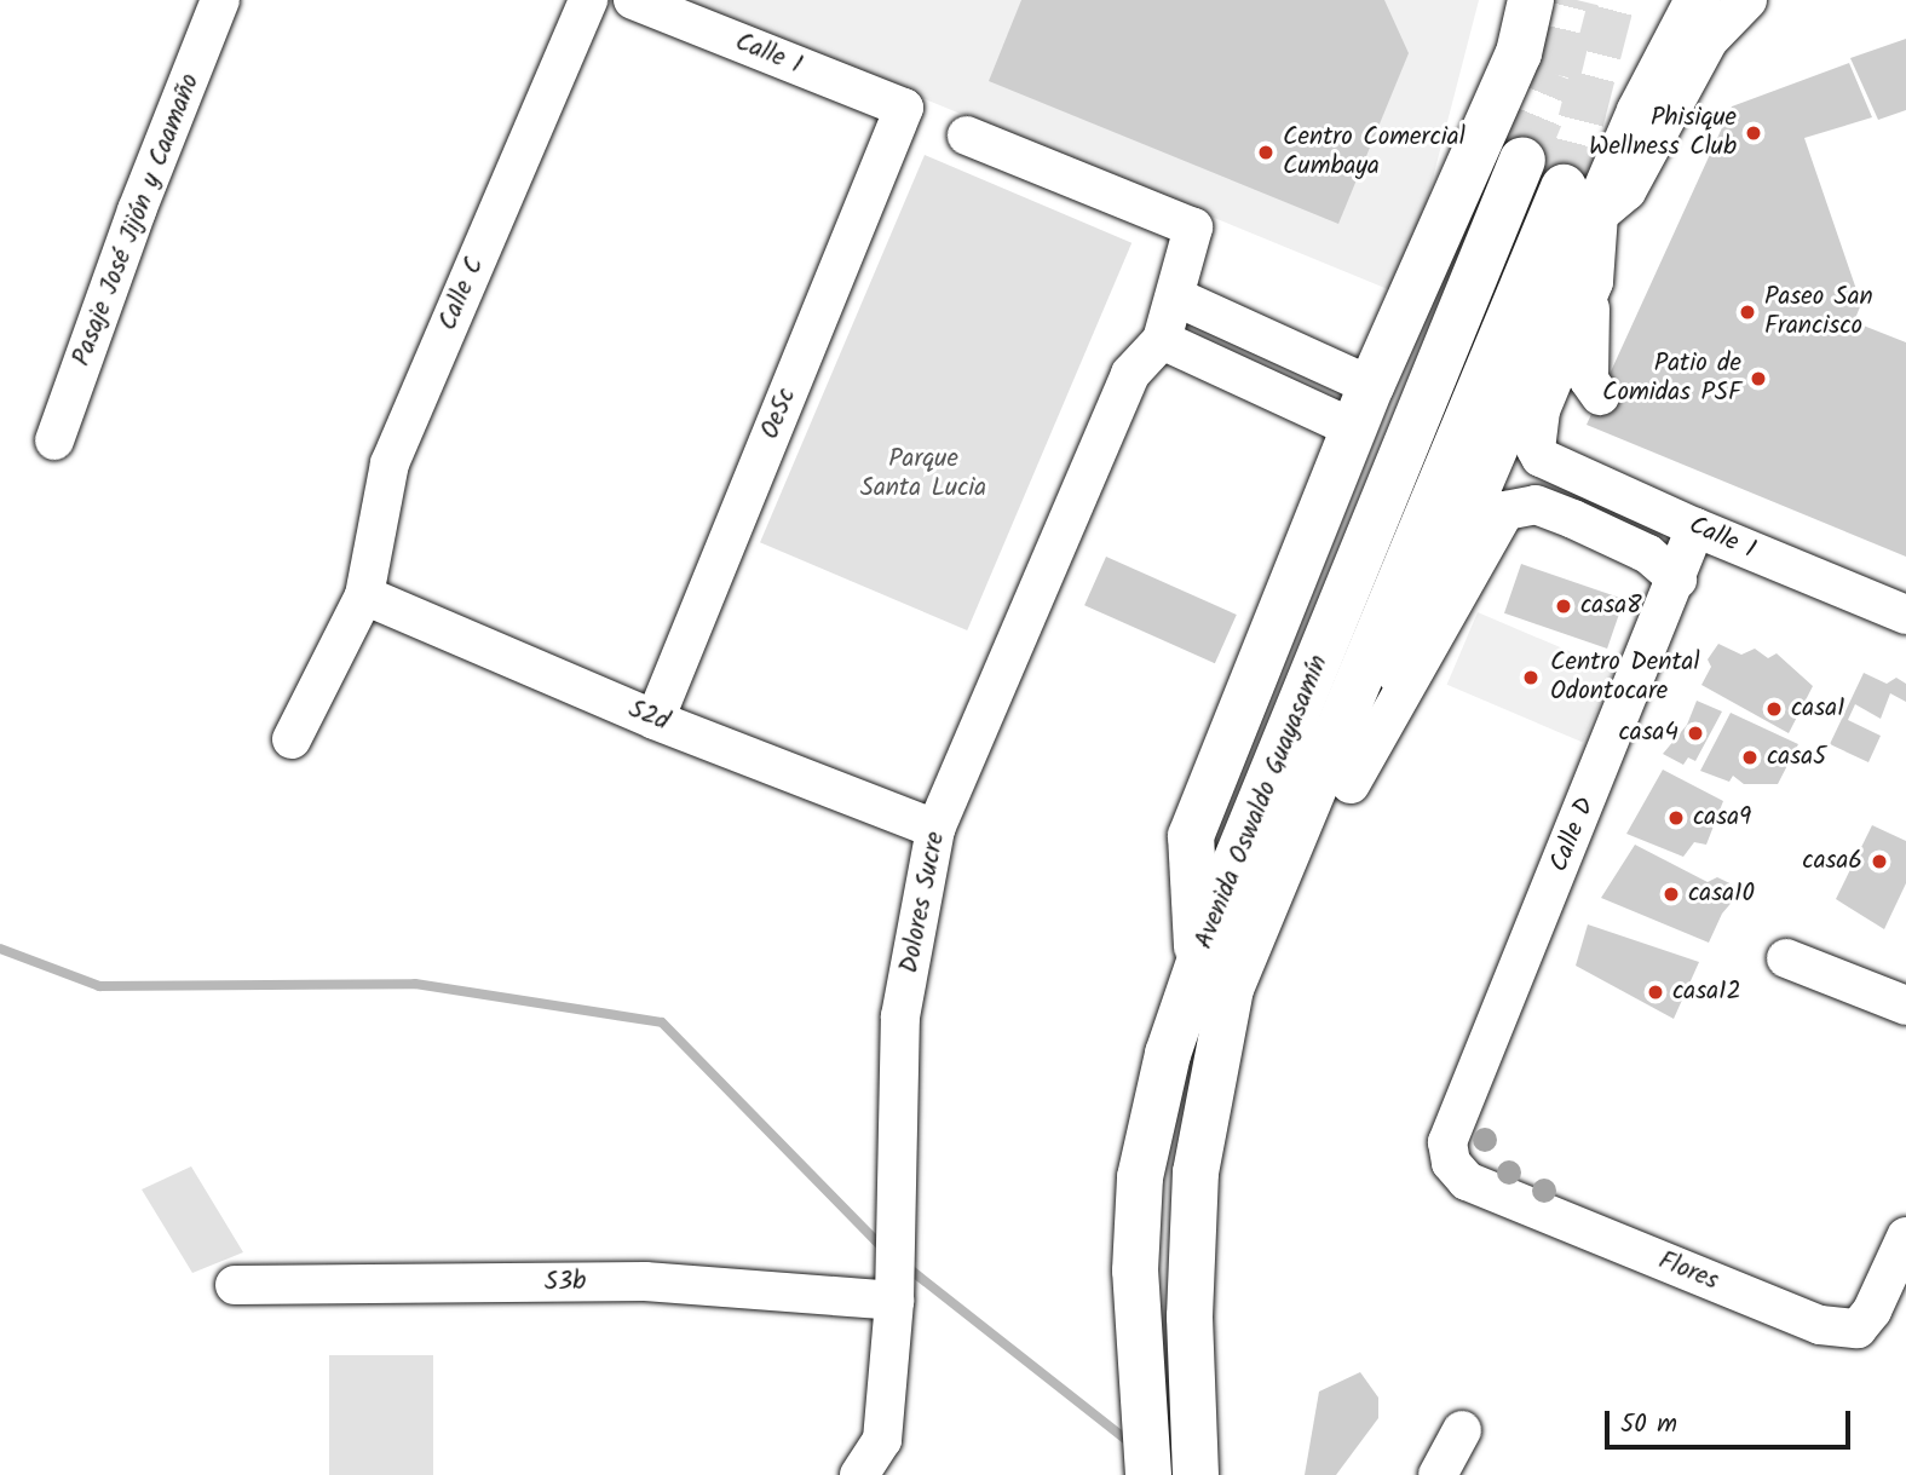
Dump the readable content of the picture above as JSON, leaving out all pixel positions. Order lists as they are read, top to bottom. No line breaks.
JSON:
{"streets":{"main road":["Avenida Oswaldo Guayasamín"],"street":["Calle 1","Pasaje José Jijón y Caamaño","Calle C","Oe5c","S2d","Calle D","Dolores Sucre","Flores","S3b"]},"crossings":[["Calle 1","Oe5c"],["Calle 1","Calle D"],["Calle C","S2d"],["Oe5c","S2d"],["S2d","Dolores Sucre"],["Calle D","Flores"],["Dolores Sucre","S3b"]],"parks":["Parque Santa Lucia"],"places":["Phisique Wellness Club","Centro Comercial Cumbaya","Paseo San Francisco","Patio de Comidas PSF","casa8","Centro Dental Odontocare","casa1","casa4","casa5","casa9","casa6","casa10","casa12"],"scale_bar":"50 m"}
